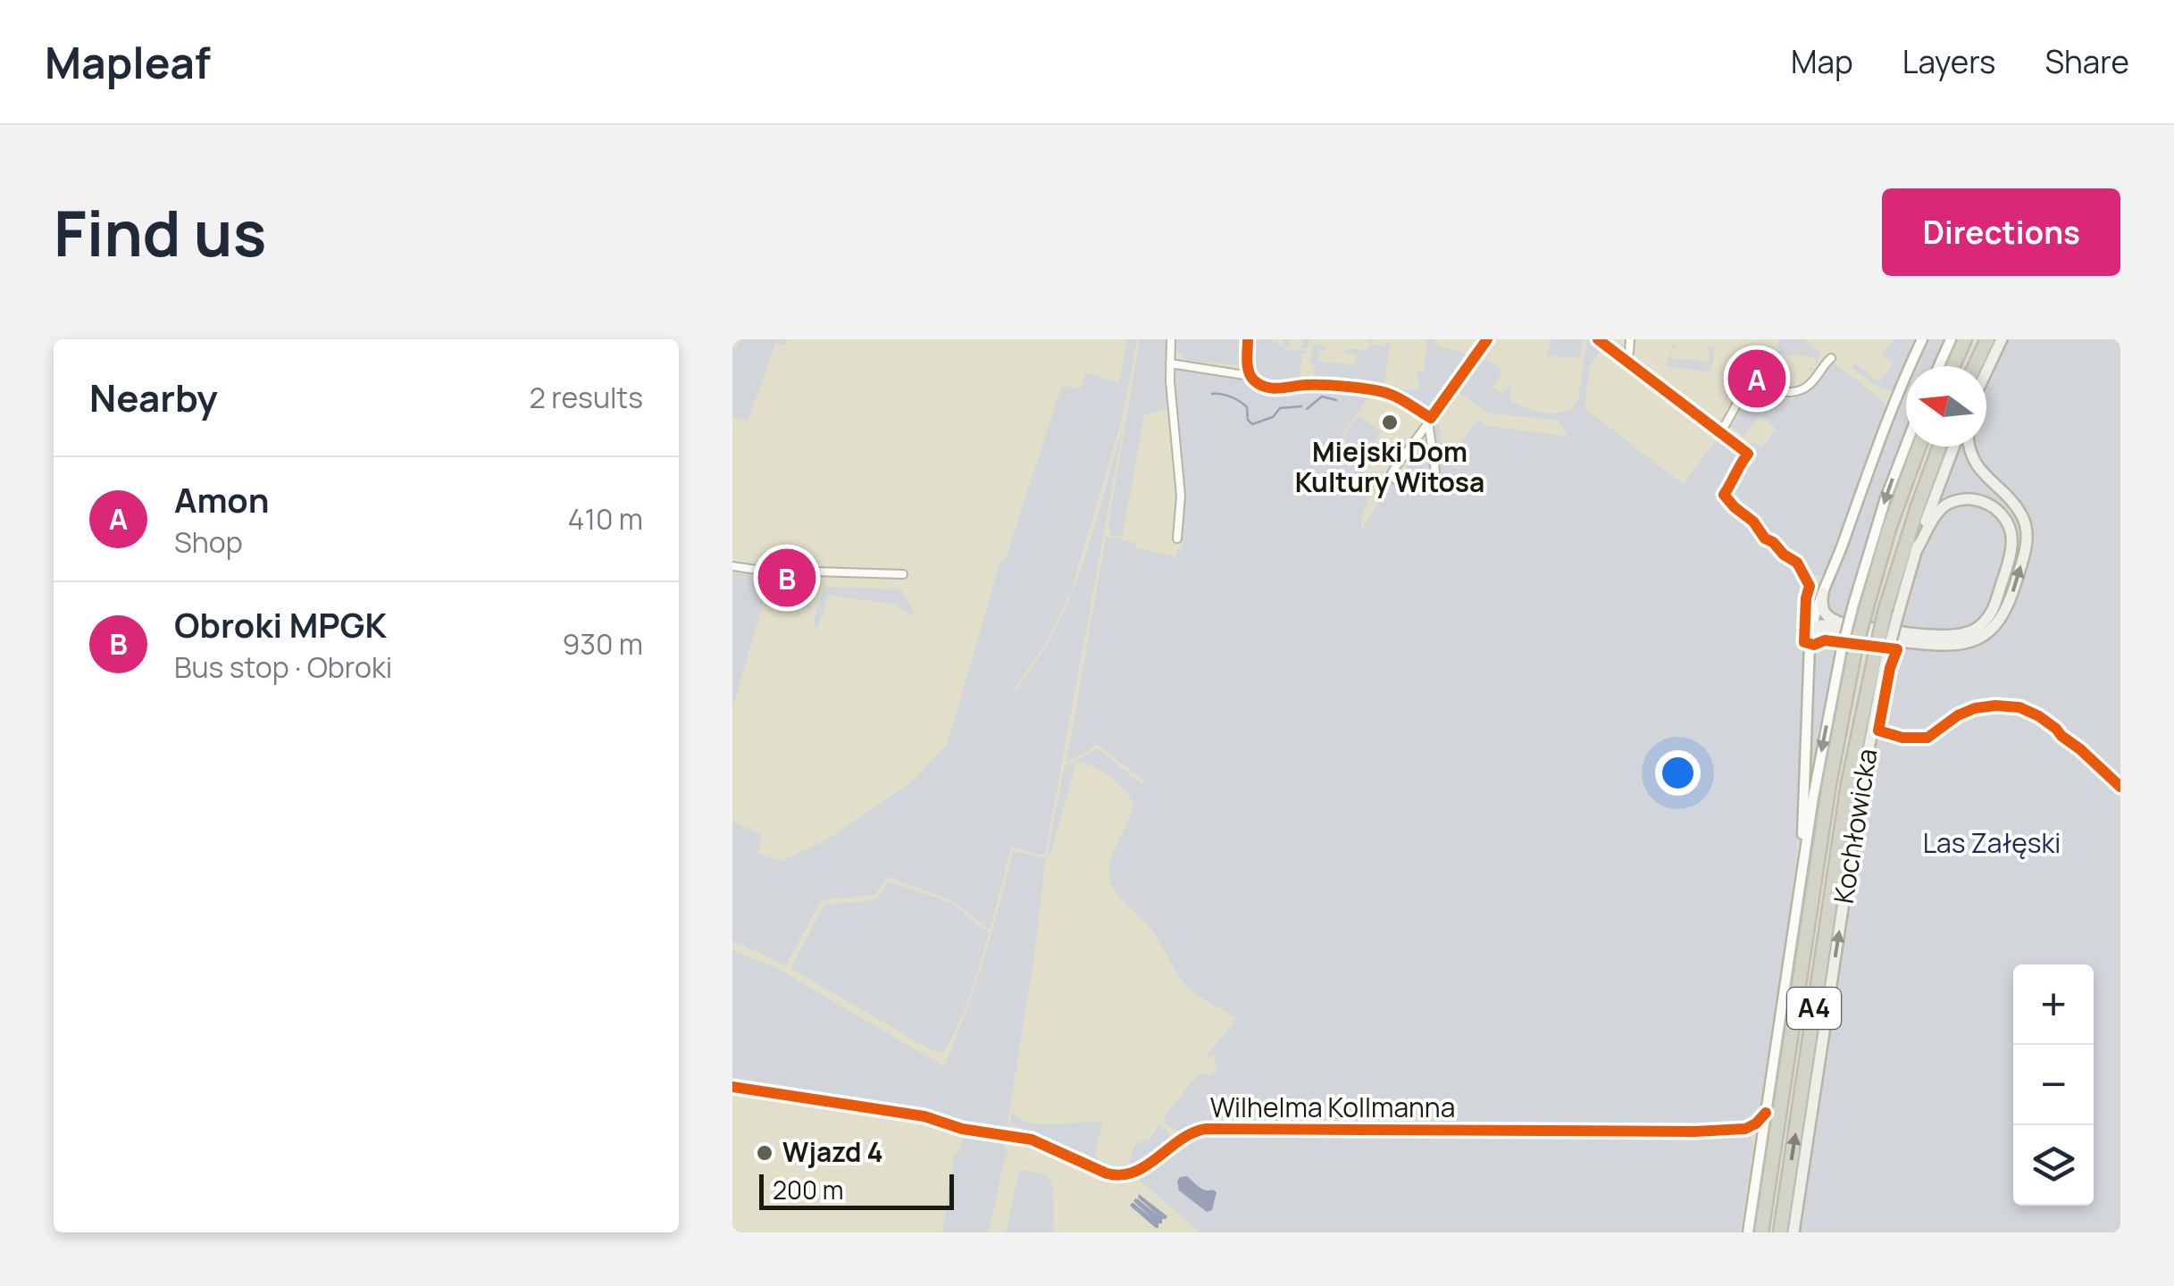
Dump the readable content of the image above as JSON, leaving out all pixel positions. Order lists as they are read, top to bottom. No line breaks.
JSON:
{"streets":{"highway":["A4"],"main road":["Kochłowicka"],"street":["Wilhelma Kollmanna"]},"crossings":[["Kochłowicka","A4"]],"parks":["Las Załęski"],"places":["Miejski Dom Kultury Witosa","Wjazd 4"],"scale_bar":"200 m","north":"left","page":{"header":"Mapleaf","nav":["Map","Layers","Share"],"buttons":"Directions","title":"Find us","heading":["Nearby","2 results"],"pins":["A","B"],"list":[{"mark":"A","name":"Amon","note":"Shop","value":"410 m"},{"mark":"B","name":"Obroki MPGK","note":"Bus stop · Obroki","value":"930 m"}],"map_buttons":["+","−"],"scale":"200 m"}}
